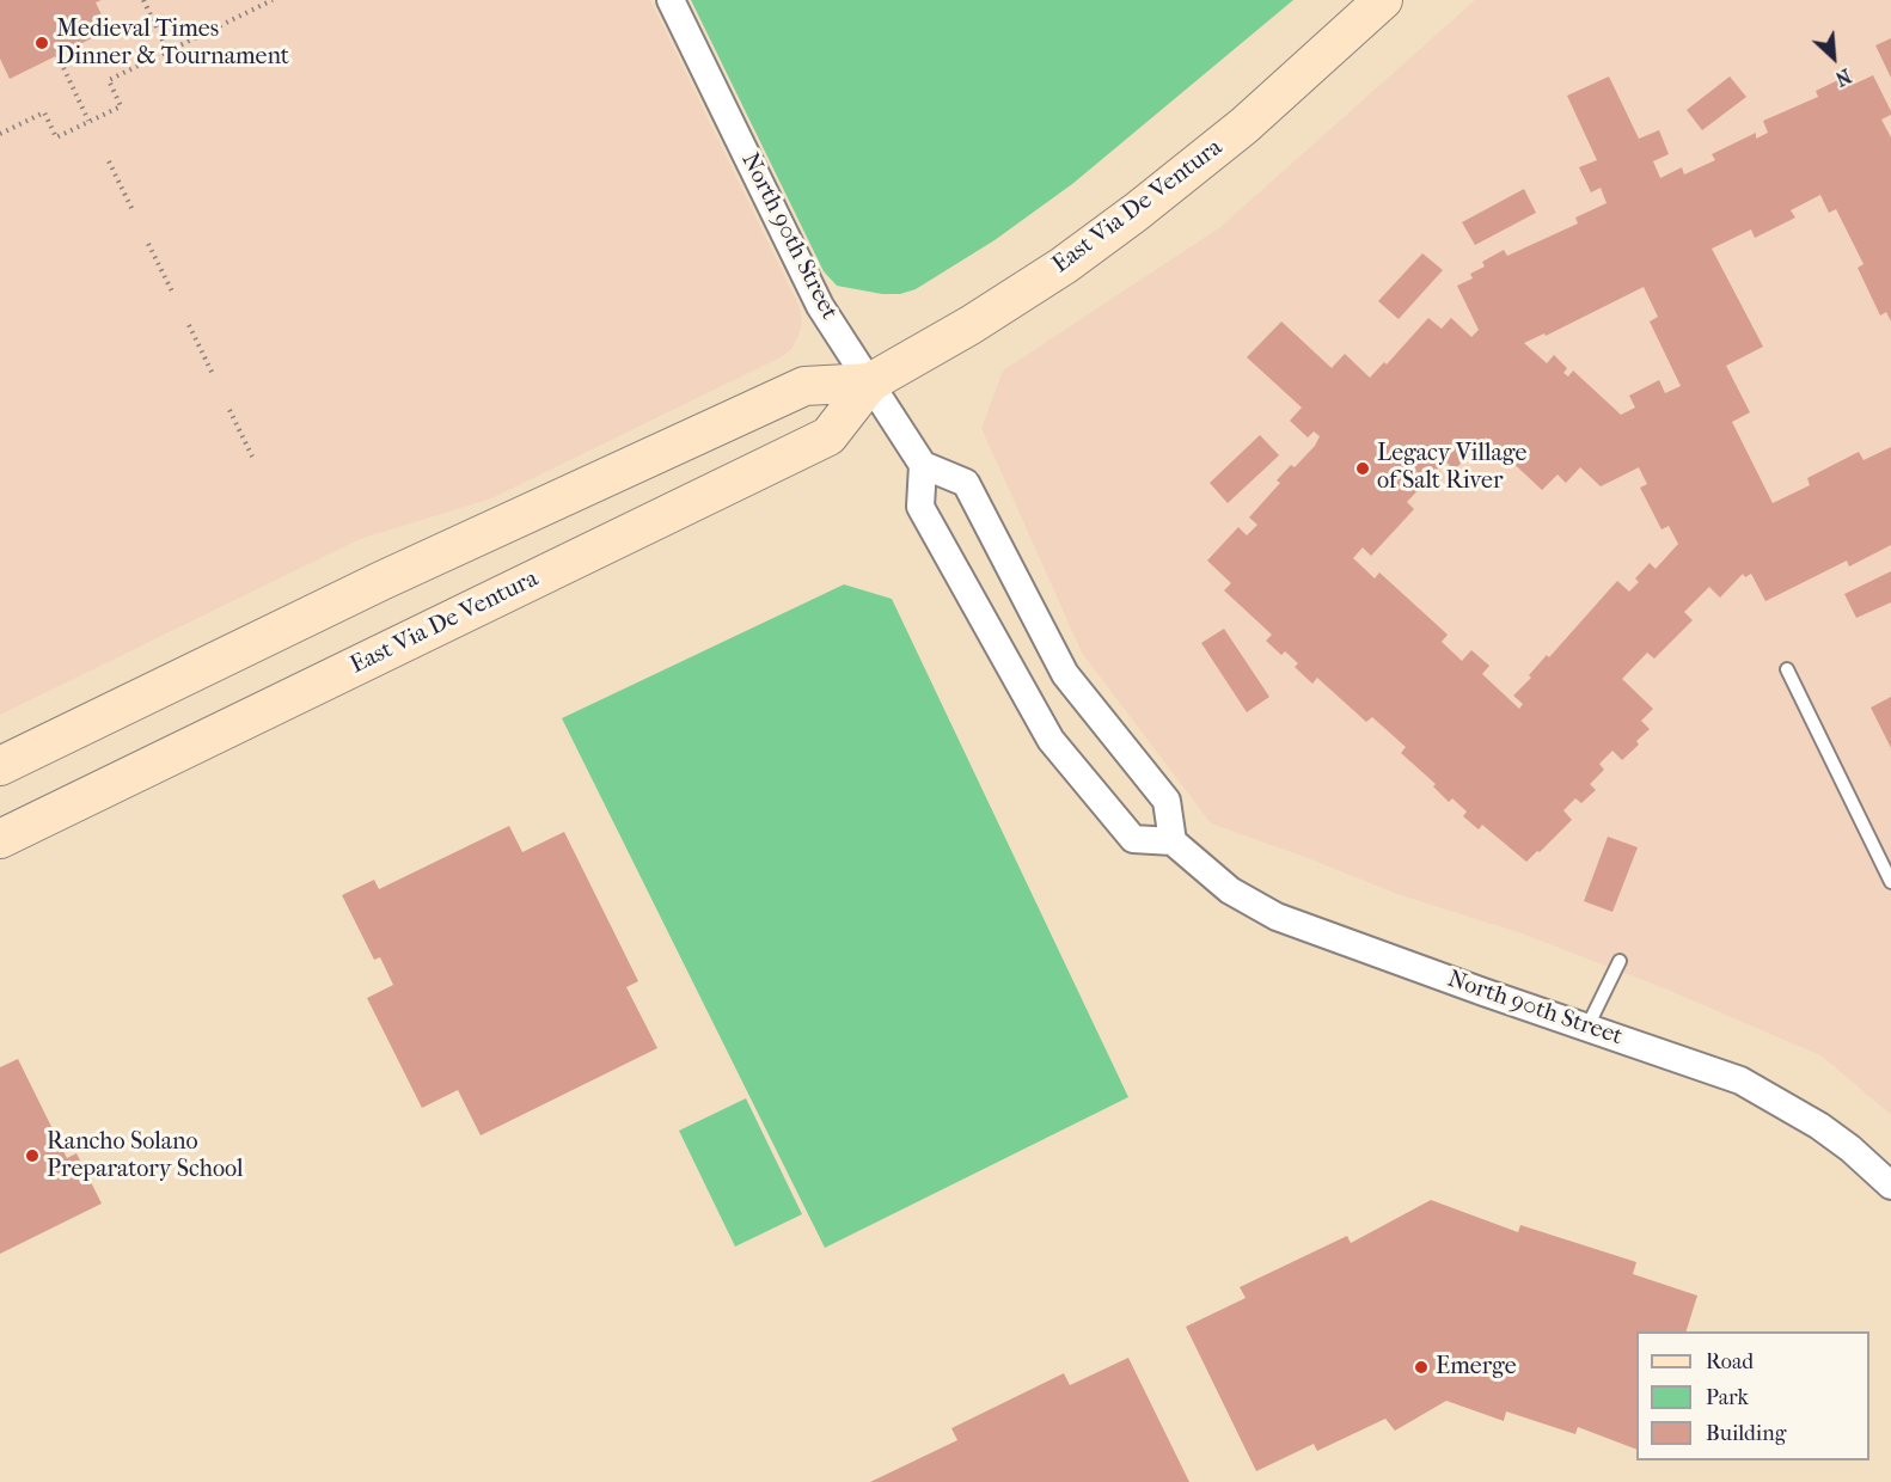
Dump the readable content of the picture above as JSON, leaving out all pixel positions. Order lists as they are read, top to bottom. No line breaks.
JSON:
{"streets":{"main road":["East Via De Ventura"],"street":["North 90th Street"]},"crossings":[["East Via De Ventura","North 90th Street"]],"places":["Medieval Times Dinner & Tournament","Legacy Village of Salt River","Rancho Solano Preparatory School","Emerge"],"legend":["Road","Park","Building"],"north":"bottom right"}
